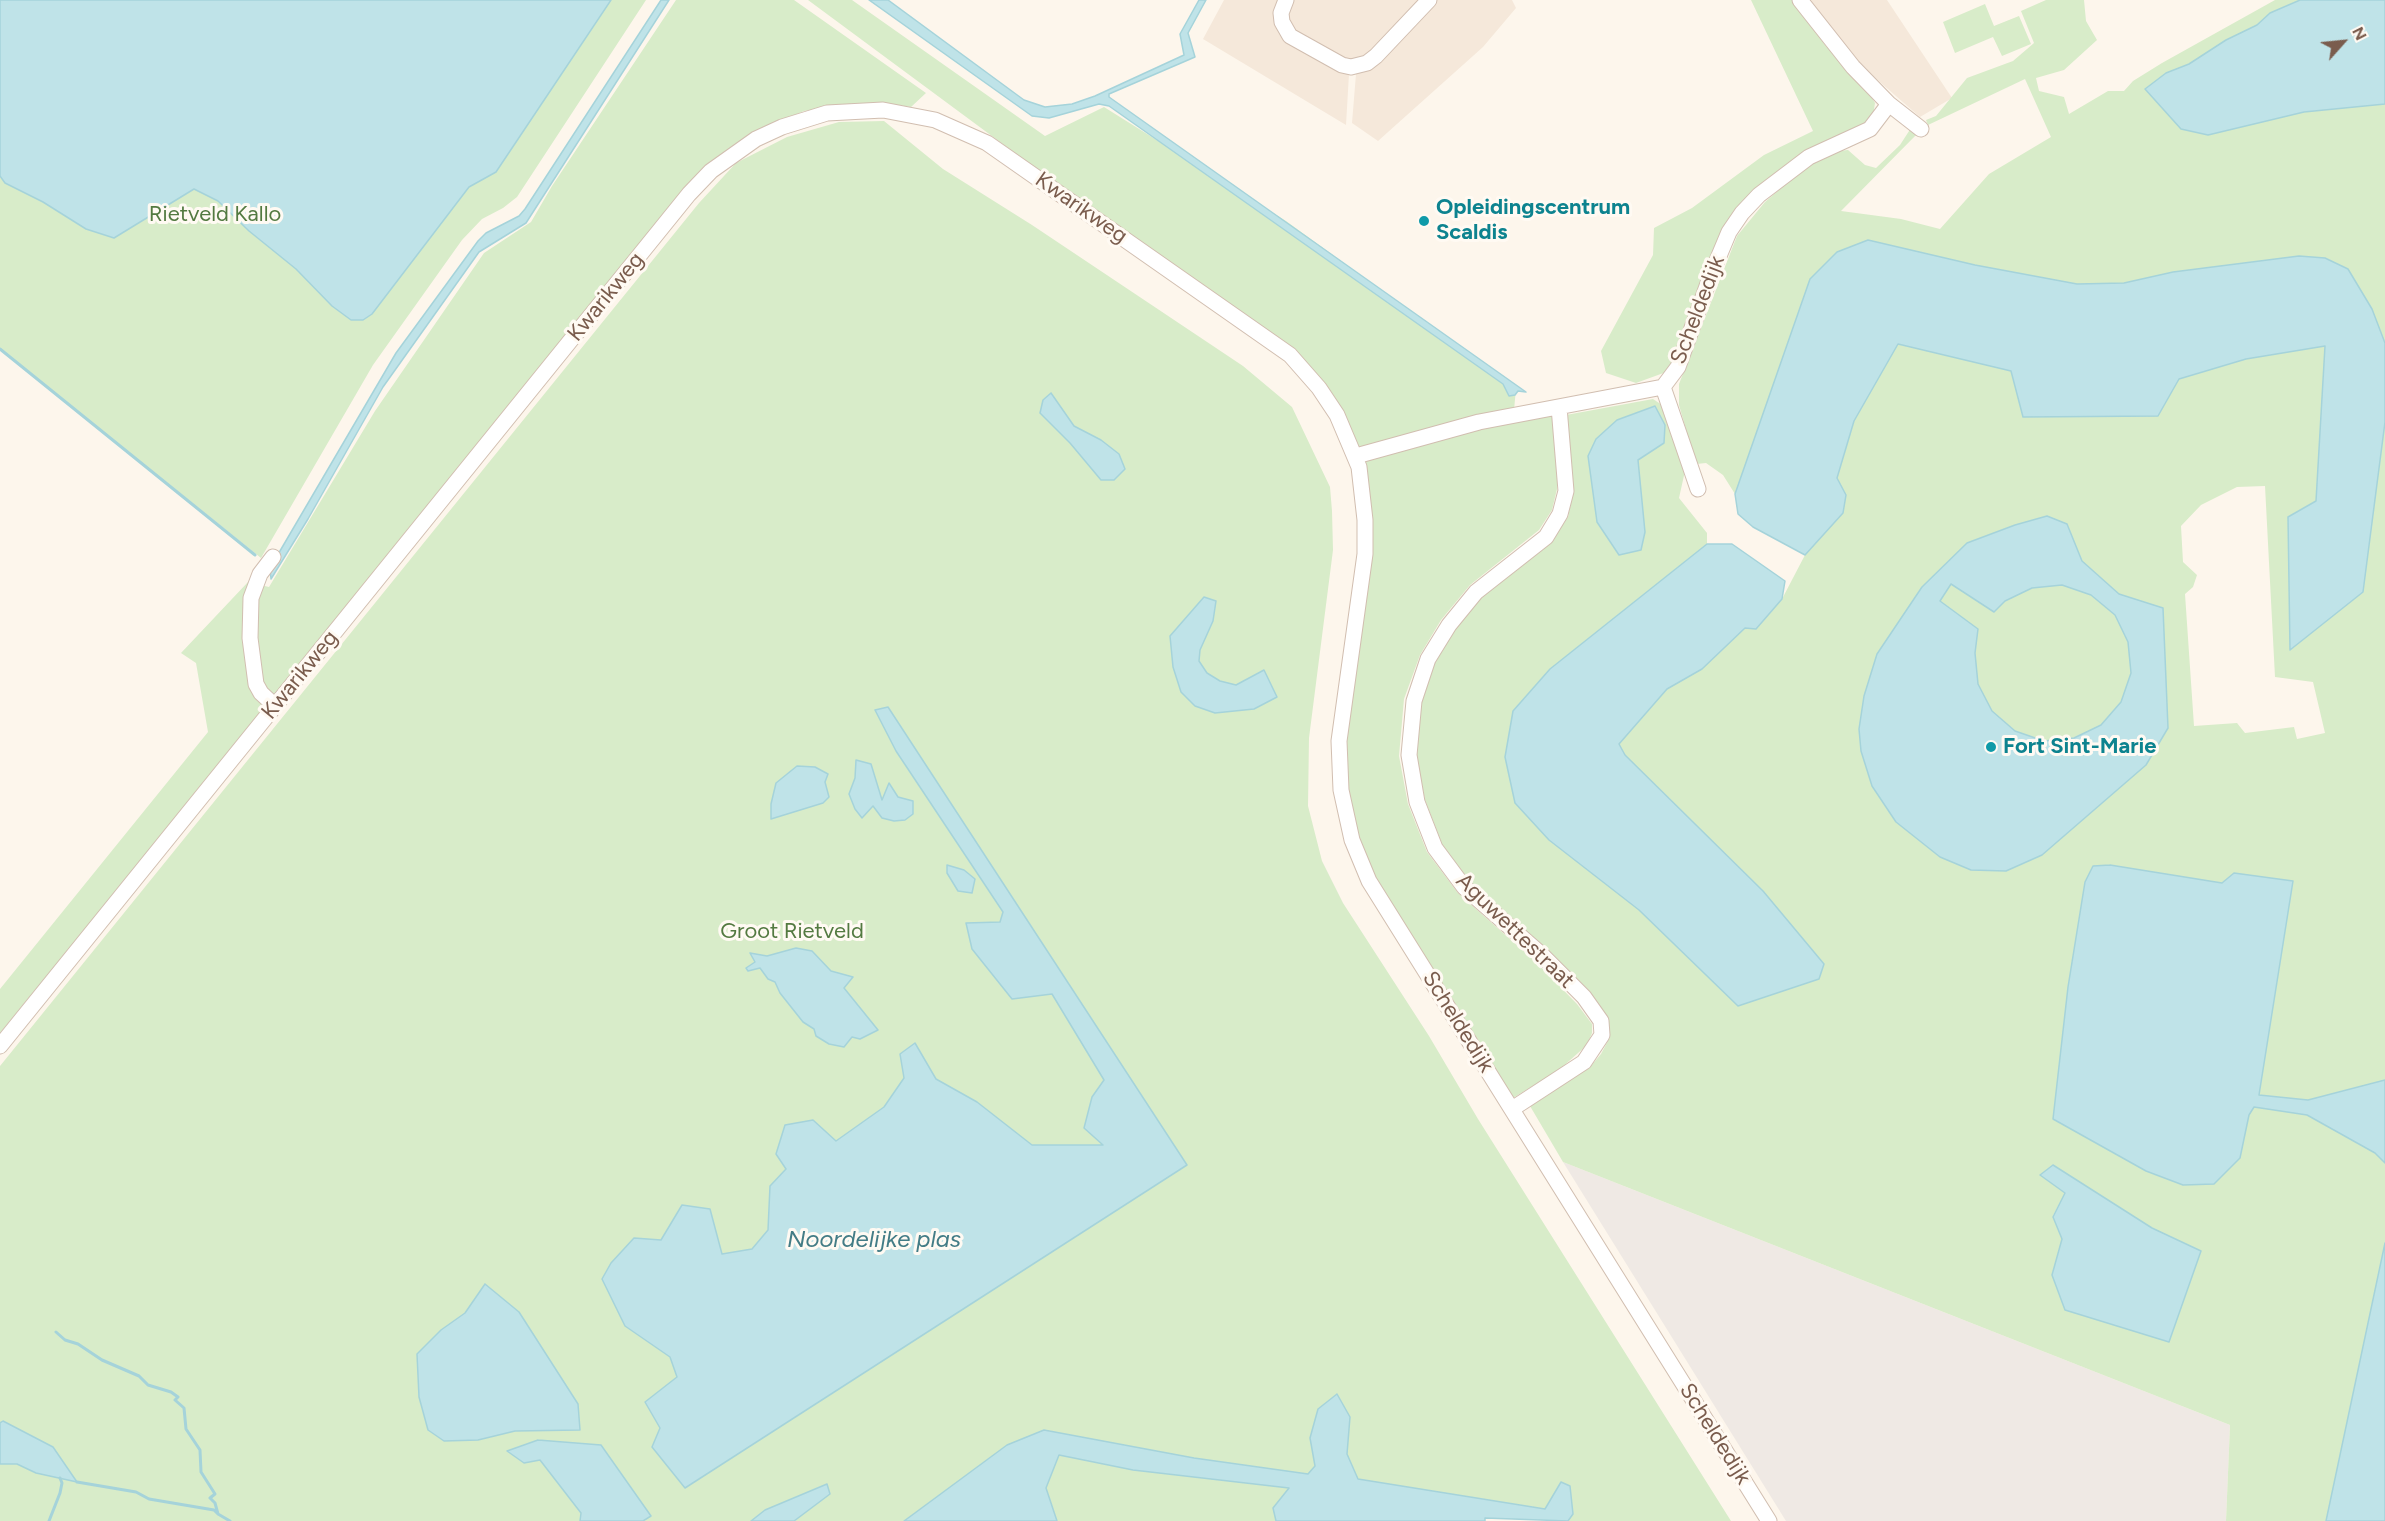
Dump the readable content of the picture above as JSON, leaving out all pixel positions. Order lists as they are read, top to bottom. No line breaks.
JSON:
{"streets":{"street":["Kwarikweg","Scheldedijk","Aguwettestraat"]},"crossings":[["Kwarikweg","Scheldedijk"],["Scheldedijk","Aguwettestraat"]],"water":["Noordelijke plas"],"parks":["Rietveld Kallo","Groot Rietveld"],"places":["Opleidingscentrum Scaldis","Fort Sint-Marie"],"north":"top right"}
